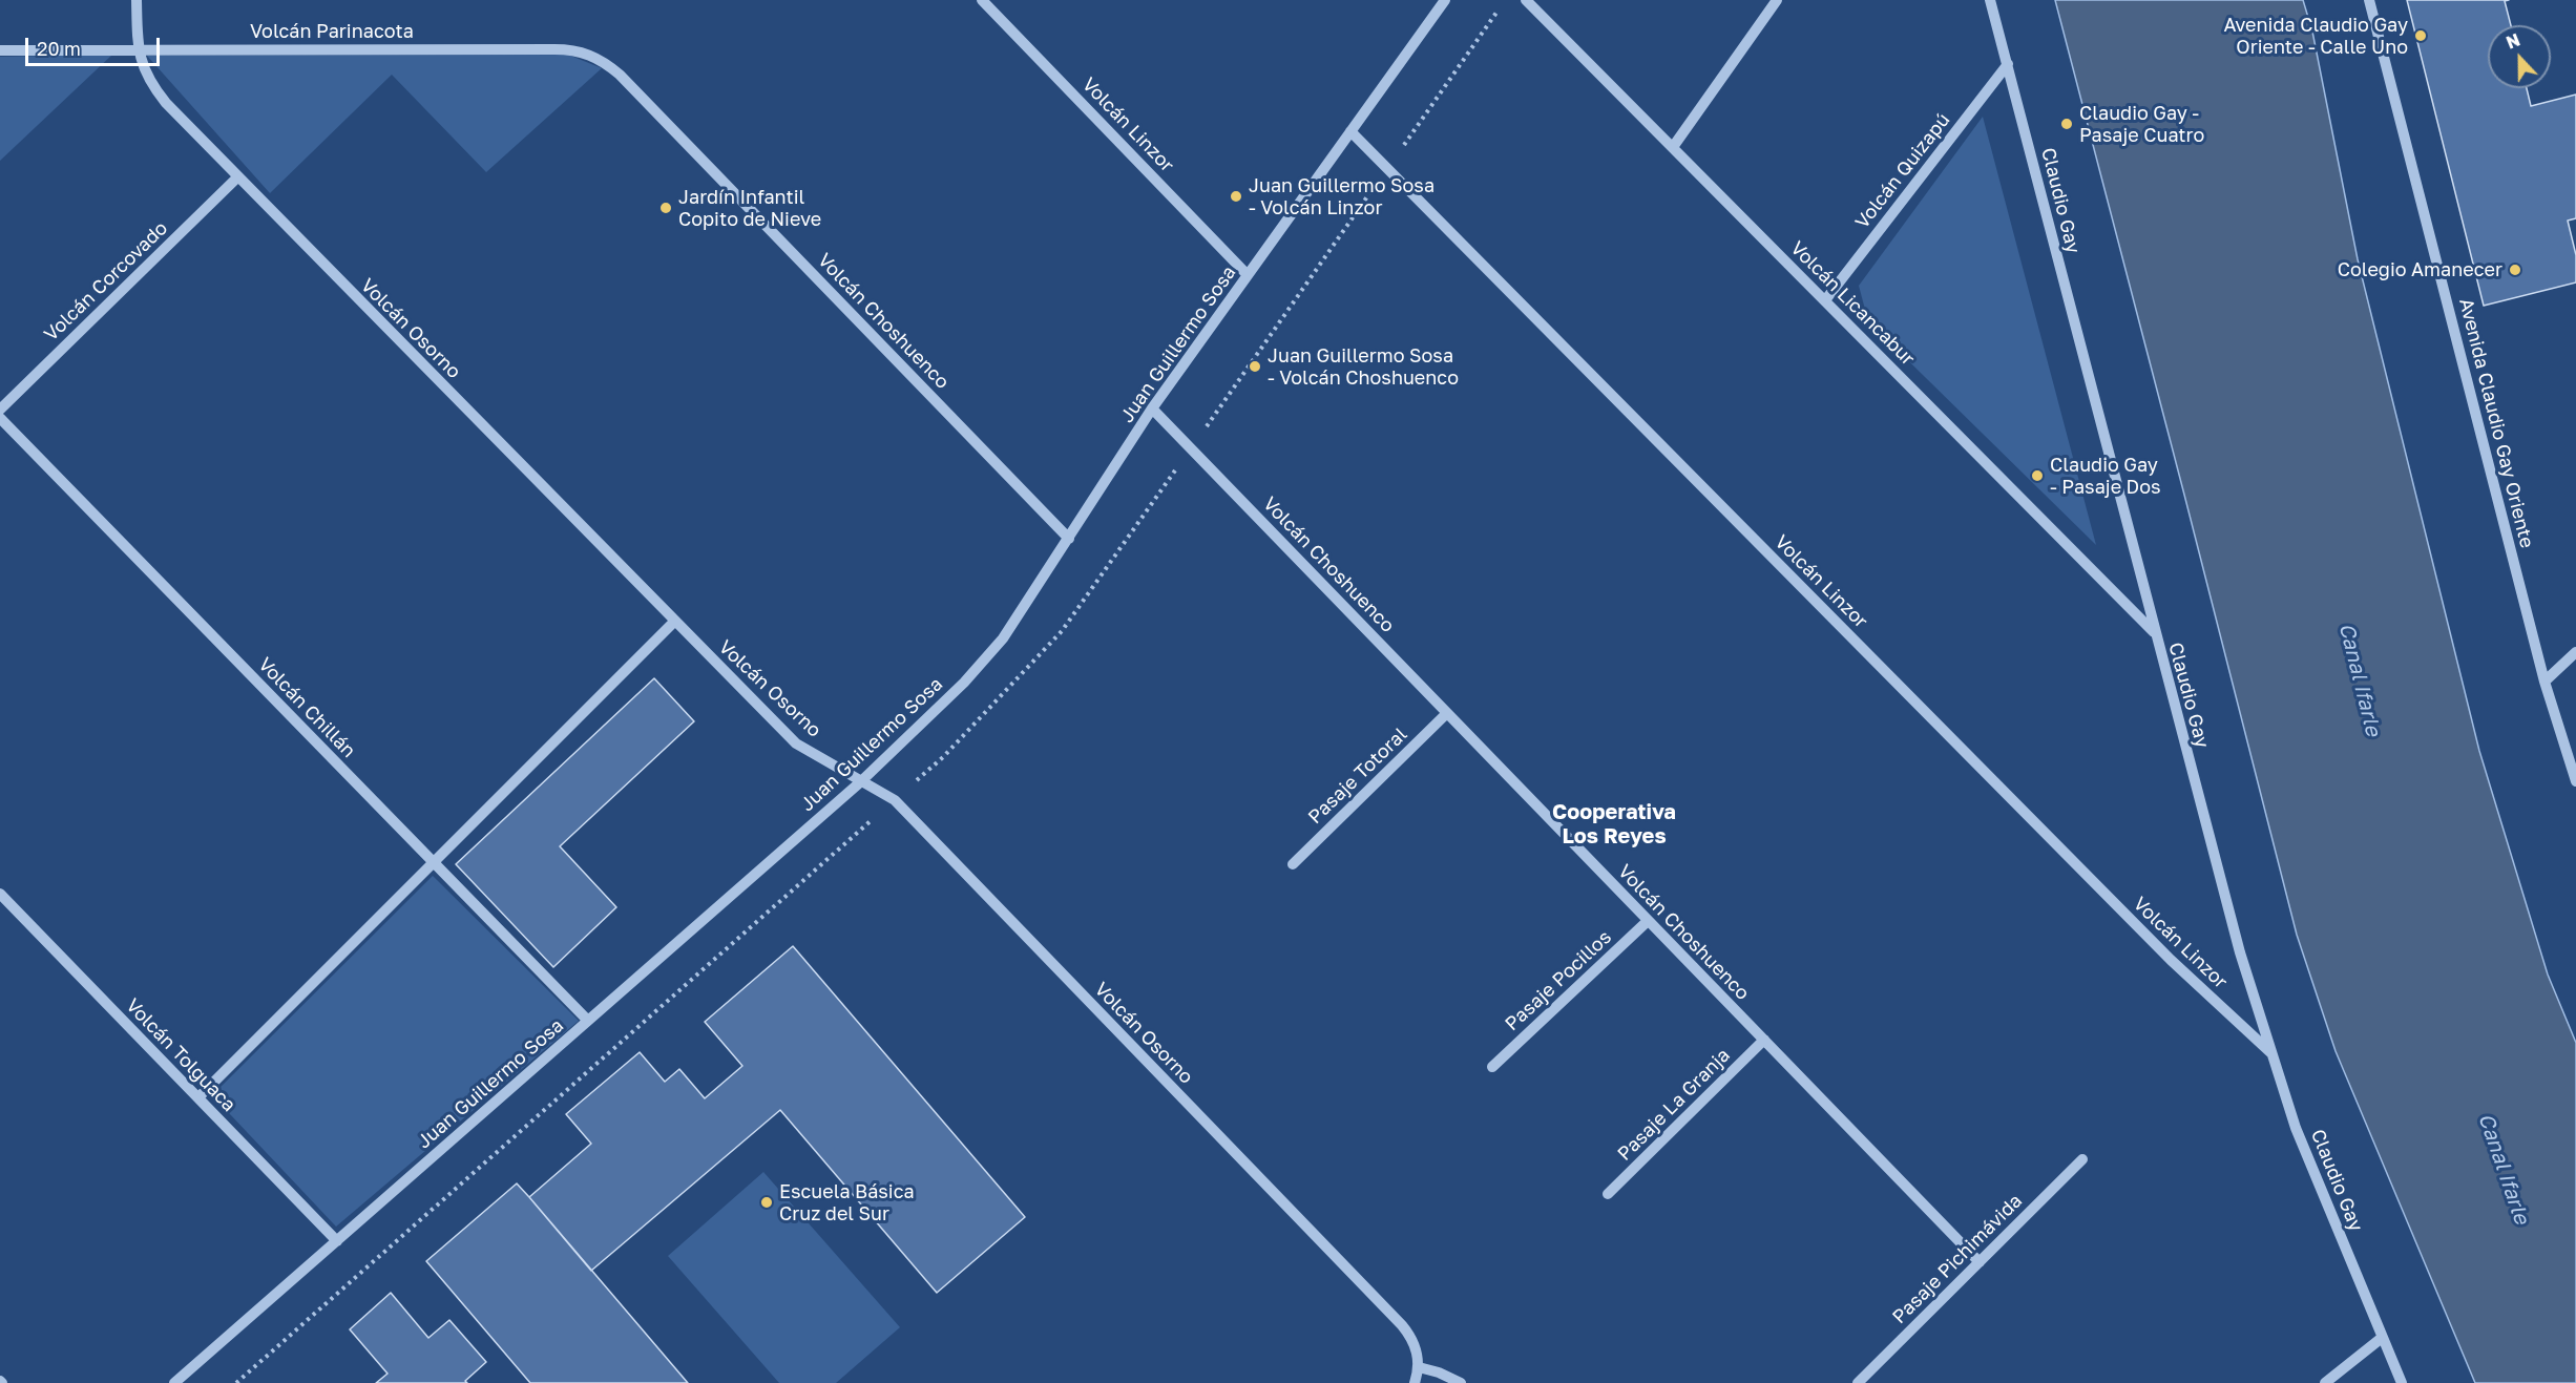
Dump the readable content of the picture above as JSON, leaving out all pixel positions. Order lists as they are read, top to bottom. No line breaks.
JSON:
{"streets":{"street":["Volcán Parinacota","Volcán Linzor","Volcán Quizapú","Claudio Gay","Volcán Corcovado","Volcán Licancabur","Volcán Choshuenco","Volcán Osorno","Juan Guillermo Sosa","Avenida Claudio Gay Oriente","Volcán Chillán","Pasaje Totoral","Pasaje Pocillos","Volcán Tolguaca","Pasaje La Granja","Pasaje Pichimávida"]},"crossings":[["Volcán Parinacota","Volcán Choshuenco"],["Volcán Parinacota","Volcán Osorno"],["Volcán Linzor","Claudio Gay"],["Volcán Linzor","Juan Guillermo Sosa"],["Volcán Quizapú","Claudio Gay"],["Volcán Quizapú","Volcán Licancabur"],["Claudio Gay","Volcán Licancabur"],["Volcán Corcovado","Volcán Osorno"],["Volcán Choshuenco","Juan Guillermo Sosa"],["Volcán Choshuenco","Pasaje Totoral"],["Volcán Choshuenco","Pasaje Pocillos"],["Volcán Choshuenco","Pasaje La Granja"],["Volcán Choshuenco","Pasaje Pichimávida"],["Volcán Osorno","Juan Guillermo Sosa"],["Juan Guillermo Sosa","Volcán Chillán"],["Juan Guillermo Sosa","Volcán Tolguaca"]],"districts":["Cooperativa Los Reyes"],"water":["Canal Ifarle"],"places":["Avenida Claudio Gay Oriente - Calle Uno","Claudio Gay - Pasaje Cuatro","Juan Guillermo Sosa - Volcán Linzor","Jardín Infantil Copito de Nieve","Colegio Amanecer","Juan Guillermo Sosa - Volcán Choshuenco","Claudio Gay - Pasaje Dos","Escuela Básica Cruz del Sur"],"scale_bar":"20 m","north":"top"}
